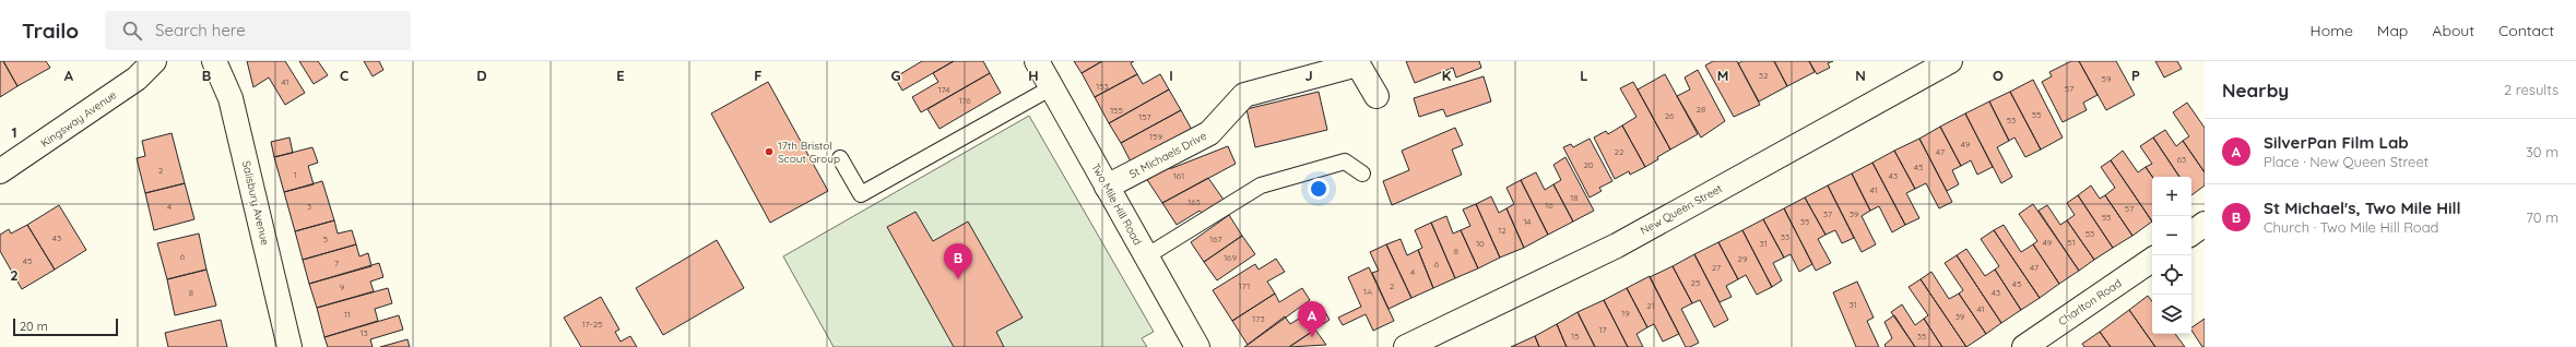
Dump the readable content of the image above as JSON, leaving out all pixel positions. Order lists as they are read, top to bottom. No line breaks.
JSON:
{"streets":{"street":["Kingsway Avenue","St Michaels Drive","Salisbury Avenue","Two Mile Hill Road","New Queen Street","Charlton Road"]},"crossings":[["St Michaels Drive","Two Mile Hill Road"]],"places":["17th Bristol Scout Group"],"house_numbers":["32","59","41","153","57","174","176","28","155","55","26","157","53","159","49","22","47","63","20","45","2","1","161","43","41","18","163","16","4","3","57","37","39","55","14","35","12","53","33","43","5","167","49","51","10","31","8","6","169","29","45","7","6","27","47","4","25","45","171","2","9","1A","8","43","31","21","41","19","11","39","173","17-25","17","13","15","35"],"scale_bar":"20 m","page":{"header":"Trailo","search":"Search here","nav":["Home","Map","About","Contact"],"heading":["Nearby","2 results"],"list":[{"mark":"A","name":"SilverPan Film Lab","note":"Place · New Queen Street","value":"30 m"},{"mark":"B","name":"St Michael's, Two Mile Hill","note":"Church · Two Mile Hill Road","value":"70 m"}],"map_buttons":["+","−"],"pins":["B","A"],"scale":"20 m"},"grid":{"columns":["A","B","C","D","E","F","G","H","I","J","K","L","M","N","O","P"],"rows":["1","2"]}}
